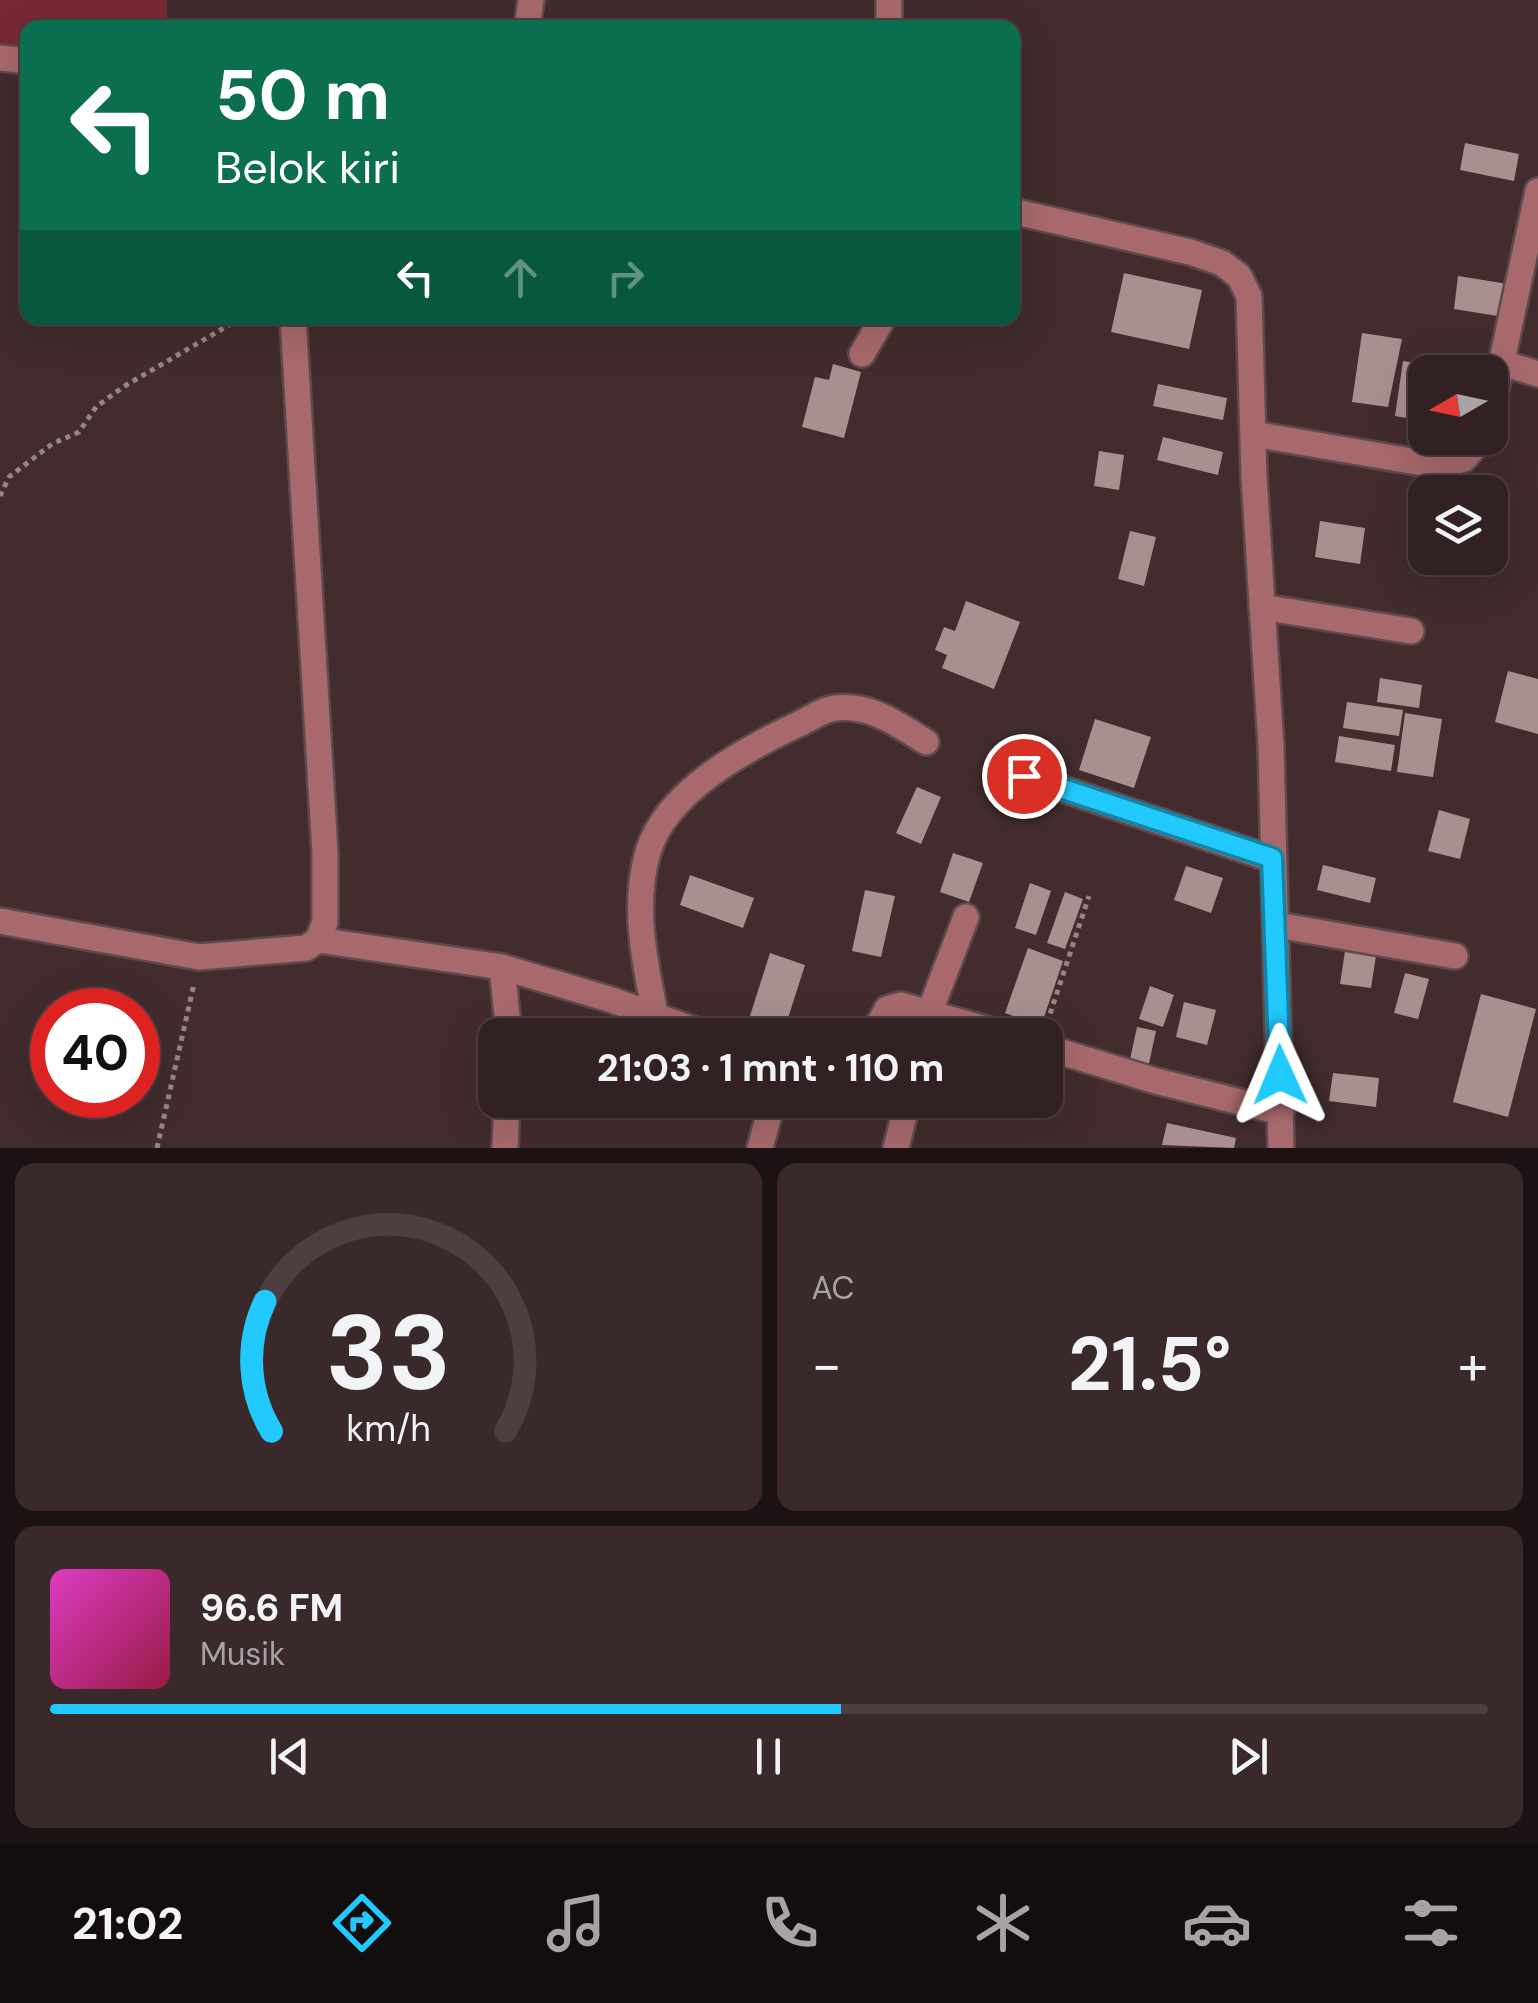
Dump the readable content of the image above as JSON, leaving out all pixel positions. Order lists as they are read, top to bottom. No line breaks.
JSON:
{"north":"left","page":{"turn":["50 m","Belok kiri"],"limit":"40","trip":"21:03 · 1 mnt · 110 m","tile":"AC","heat":["−","21.5°","+"],"song":["96.6 FM","Musik"],"tabs":"21:02","gauge":["33","km/h"]}}
